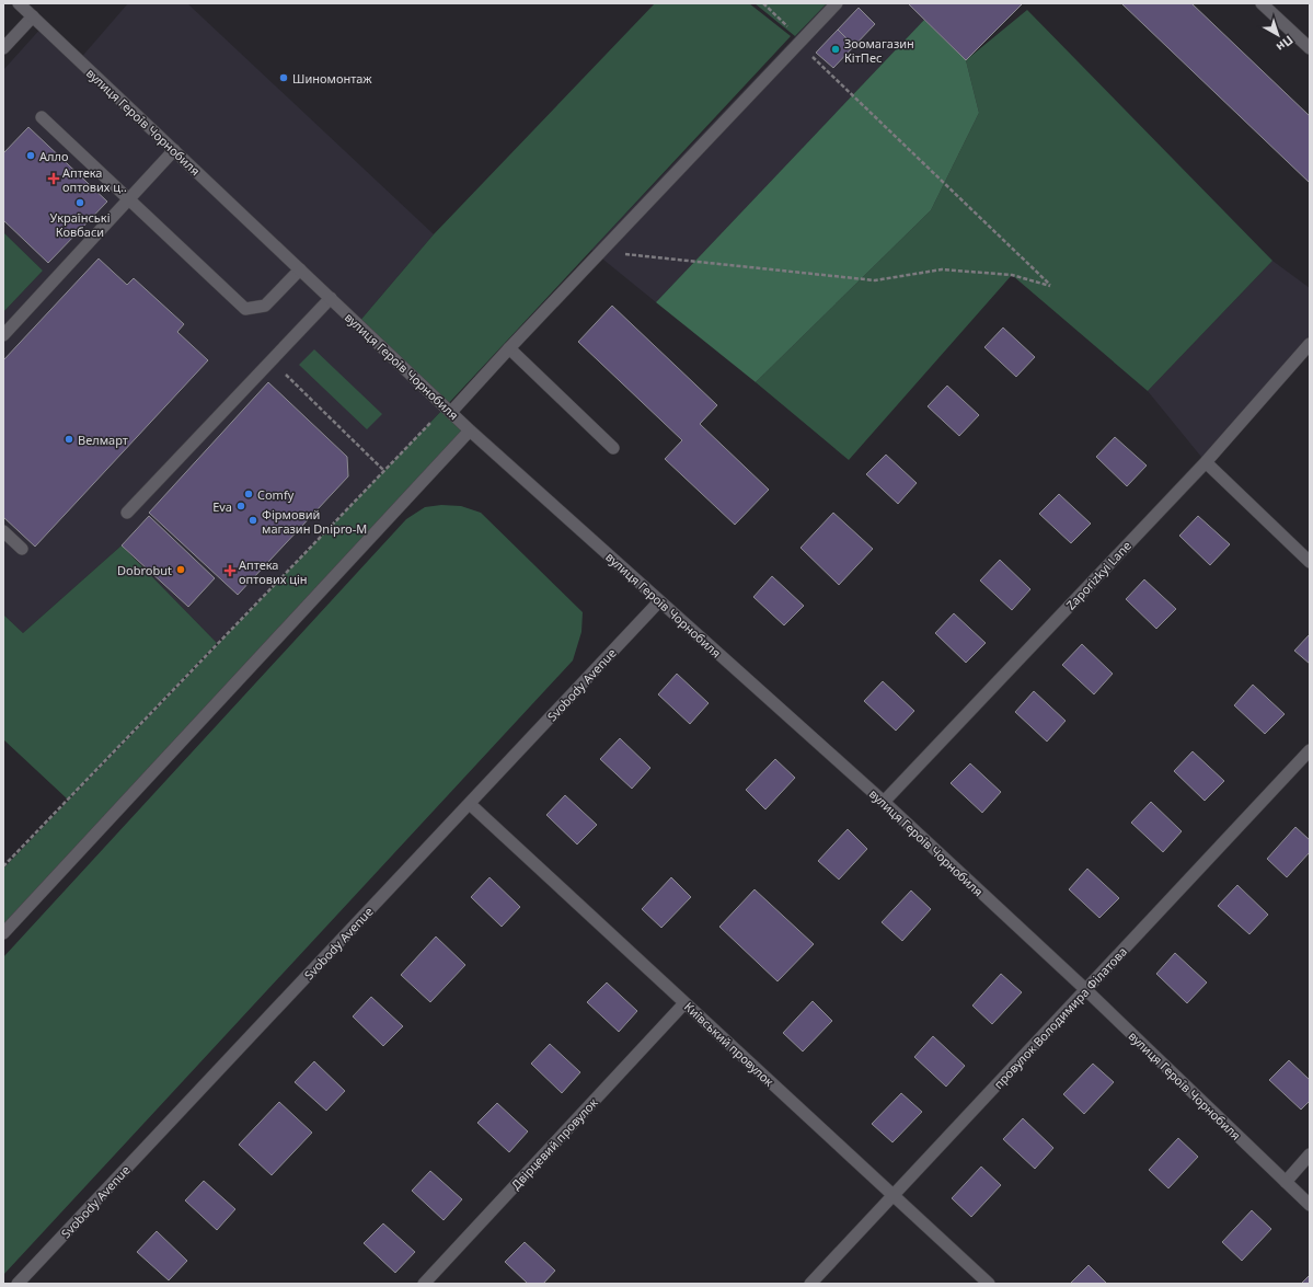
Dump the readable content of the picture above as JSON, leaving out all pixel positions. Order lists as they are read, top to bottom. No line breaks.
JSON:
{"streets":{"street":["вулиця Героїв Чорнобиля","Zaporizkyi Lane","Svobody Avenue","провулок Володимира Філатова","Київський провулок","Двірцевий провулок"]},"crossings":[["вулиця Героїв Чорнобиля","Zaporizkyi Lane"],["вулиця Героїв Чорнобиля","Svobody Avenue"],["вулиця Героїв Чорнобиля","провулок Володимира Філатова"],["Svobody Avenue","Київський провулок"],["провулок Володимира Філатова","Київський провулок"],["Київський провулок","Двірцевий провулок"]],"places":{"other":["Зоомагазин КітПес","Шиномонтаж","Алло","Українські Ковбаси","Велмарт","Comfy","Eva","Фірмовий магазин Dnipro-M","Dobrobut"],"health":["Аптека оптових ц‥","Аптека оптових цін"]},"north":"bottom right"}
